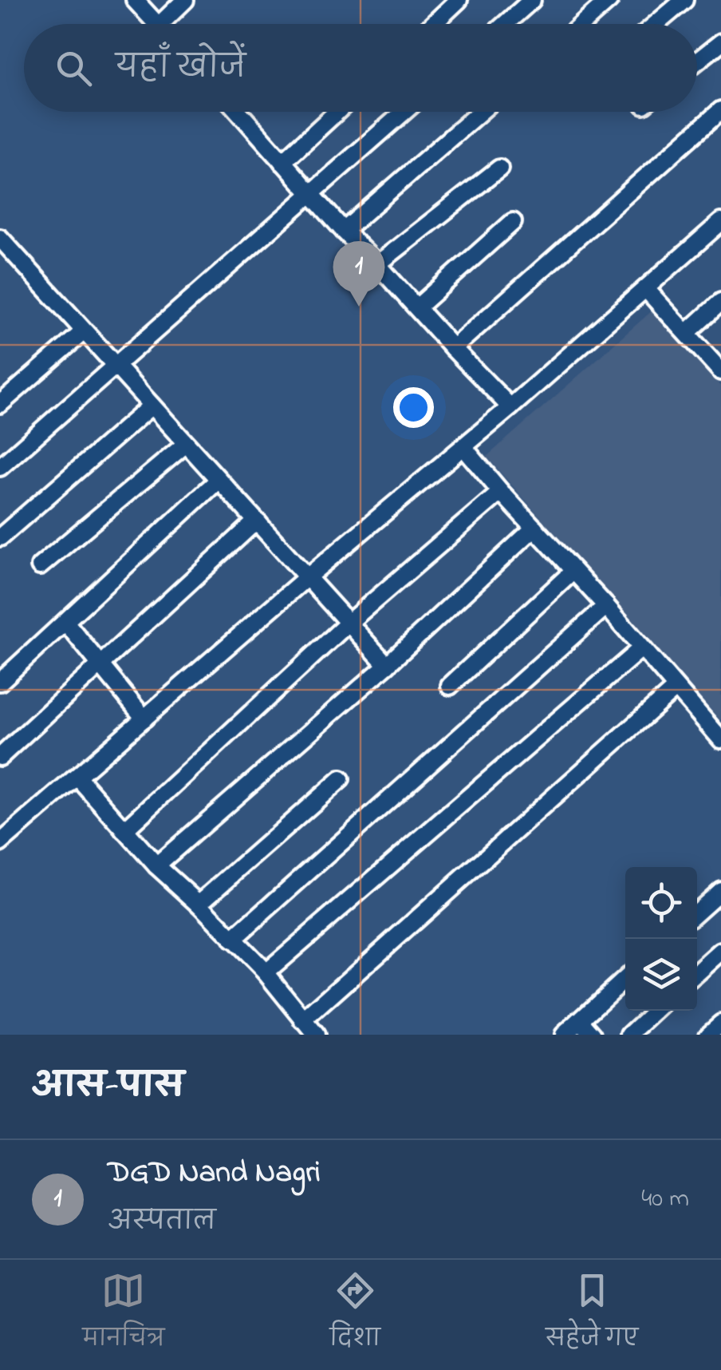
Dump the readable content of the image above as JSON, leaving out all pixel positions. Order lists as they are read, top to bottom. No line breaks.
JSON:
{"page":{"search":"यहाँ खोजें","pins":"1","heading":"आस-पास","list":[{"mark":"1","name":"DGD Nand Nagri","note":"अस्पताल","value":"40 m"}],"nav":["मानचित्र","दिशा","सहेजे गए"]}}
